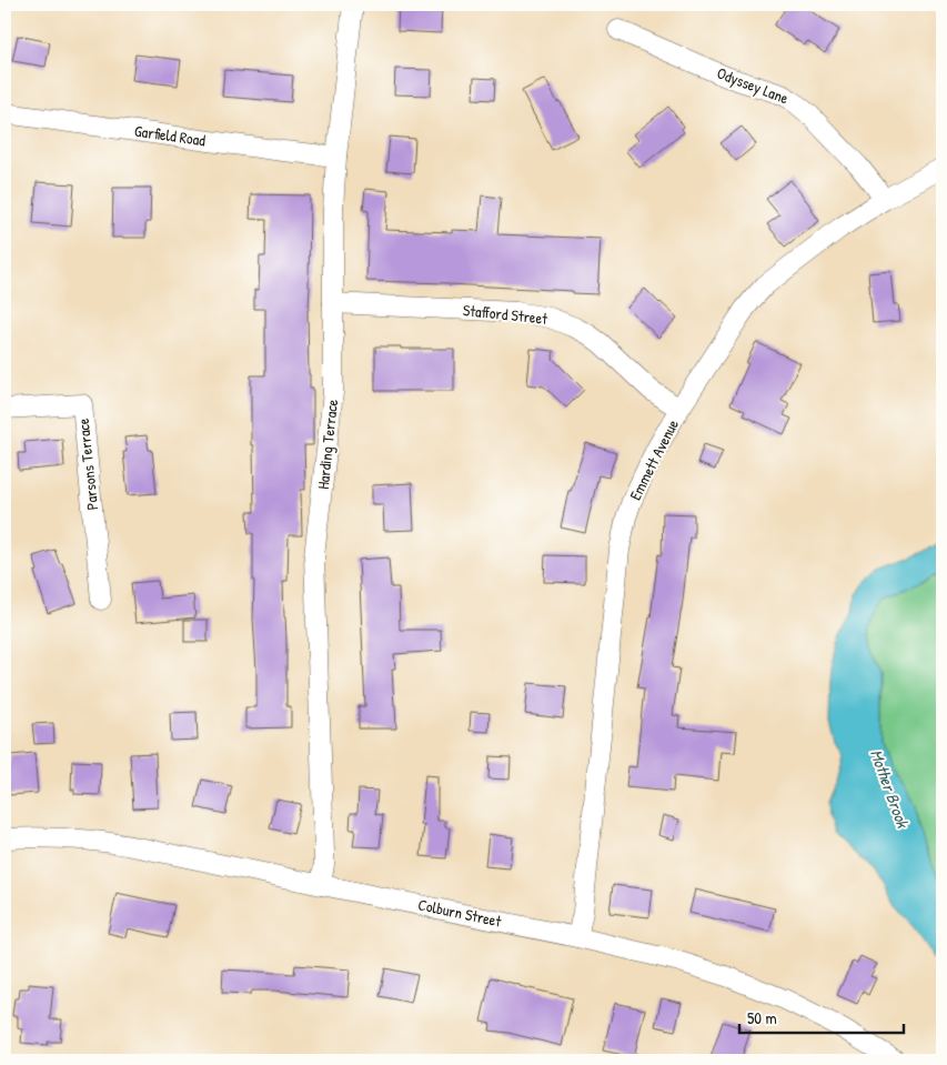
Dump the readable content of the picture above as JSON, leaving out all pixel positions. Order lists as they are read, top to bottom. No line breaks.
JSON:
{"streets":{"street":["Odyssey Lane","Garfield Road","Stafford Street","Harding Terrace","Emmett Avenue","Parsons Terrace","Colburn Street"]},"crossings":[["Odyssey Lane","Emmett Avenue"],["Garfield Road","Harding Terrace"],["Stafford Street","Harding Terrace"],["Stafford Street","Emmett Avenue"],["Harding Terrace","Colburn Street"],["Emmett Avenue","Colburn Street"]],"water":["Mother Brook"],"scale_bar":"50 m"}
